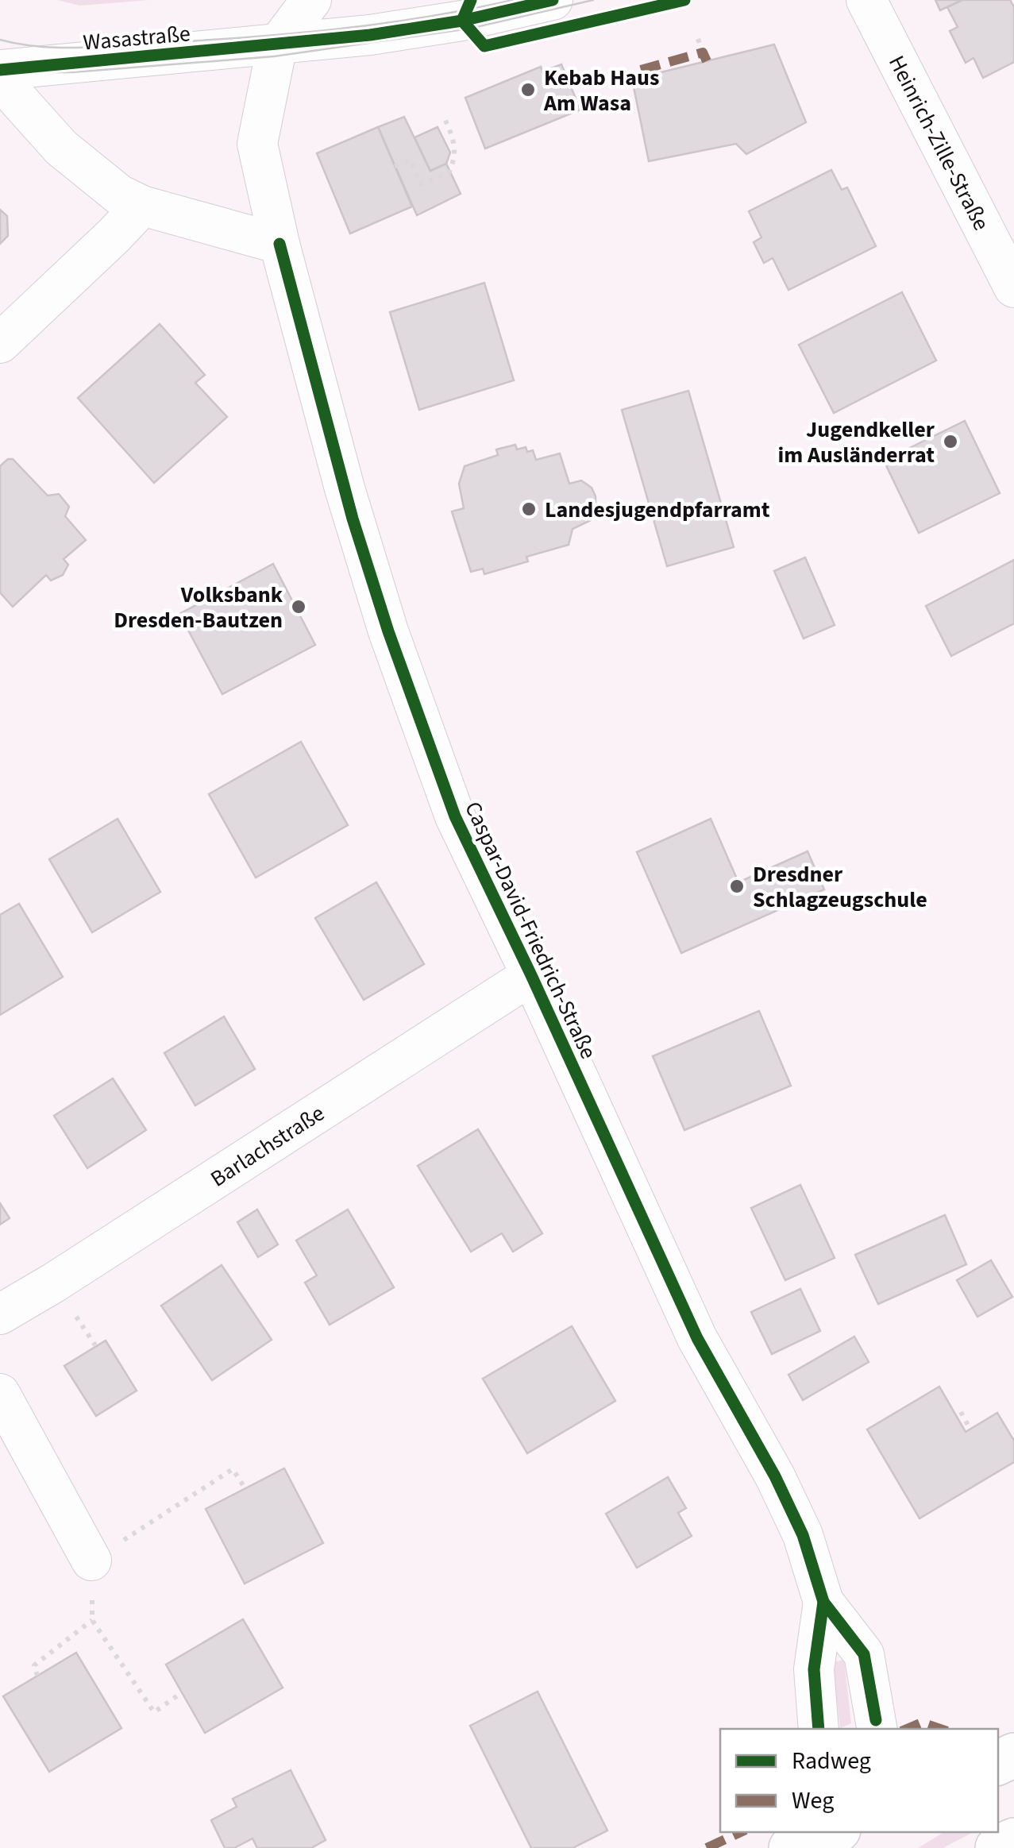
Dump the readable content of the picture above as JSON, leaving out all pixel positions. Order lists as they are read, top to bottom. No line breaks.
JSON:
{"streets":{"street":["Wasastraße","Heinrich-Zille-Straße","Caspar-David-Friedrich-Straße","Barlachstraße"]},"crossings":[["Wasastraße","Caspar-David-Friedrich-Straße"],["Caspar-David-Friedrich-Straße","Barlachstraße"]],"places":["Kebab Haus Am Wasa","Jugendkeller im Ausländerrat","Landesjugendpfarramt","Volksbank Dresden-Bautzen","Dresdner Schlagzeugschule"],"legend":["Radweg","Weg"]}
